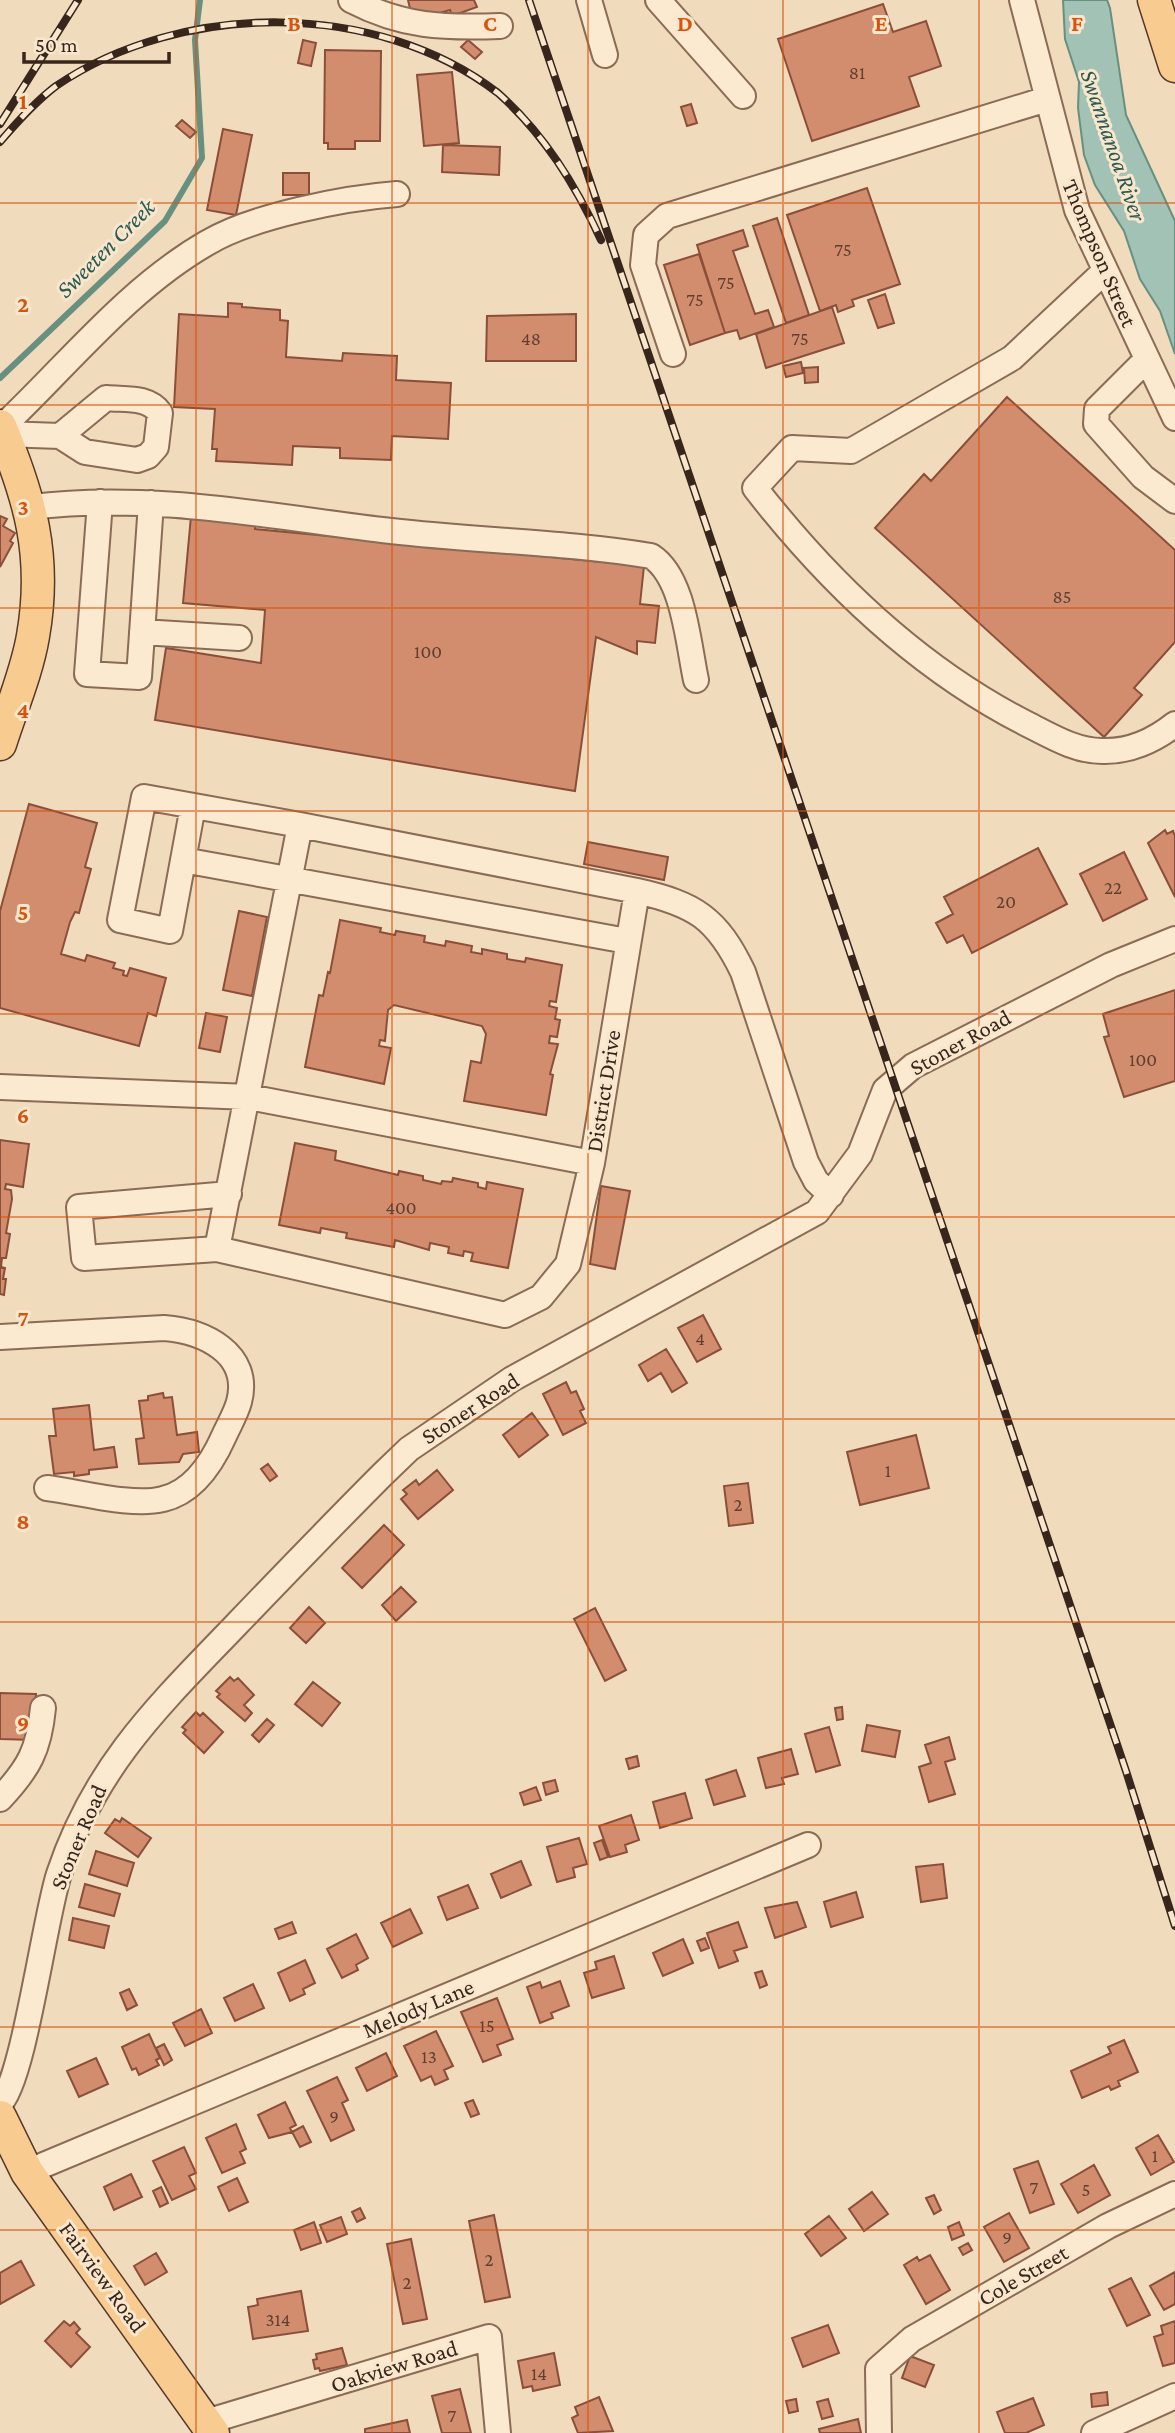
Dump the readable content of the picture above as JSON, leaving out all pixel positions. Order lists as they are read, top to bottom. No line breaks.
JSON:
{"streets":{"main road":["Fairview Road"],"street":["Thompson Street","Stoner Road","District Drive","Melody Lane","Cole Street","Oakview Road"]},"crossings":[["Melody Lane","Fairview Road"],["Fairview Road","Oakview Road"]],"water":["Swannanoa River","Sweeten Creek"],"house_numbers":["81","75","75","75","48","75","85","100","22","20","100","400","4","1","2","15","13","9","1","7","5","9","2","2","314","14","7"],"scale_bar":"50 m","grid":{"columns":["B","C","D","E","F"],"rows":["1","2","3","4","5","6","7","8","9"]}}
